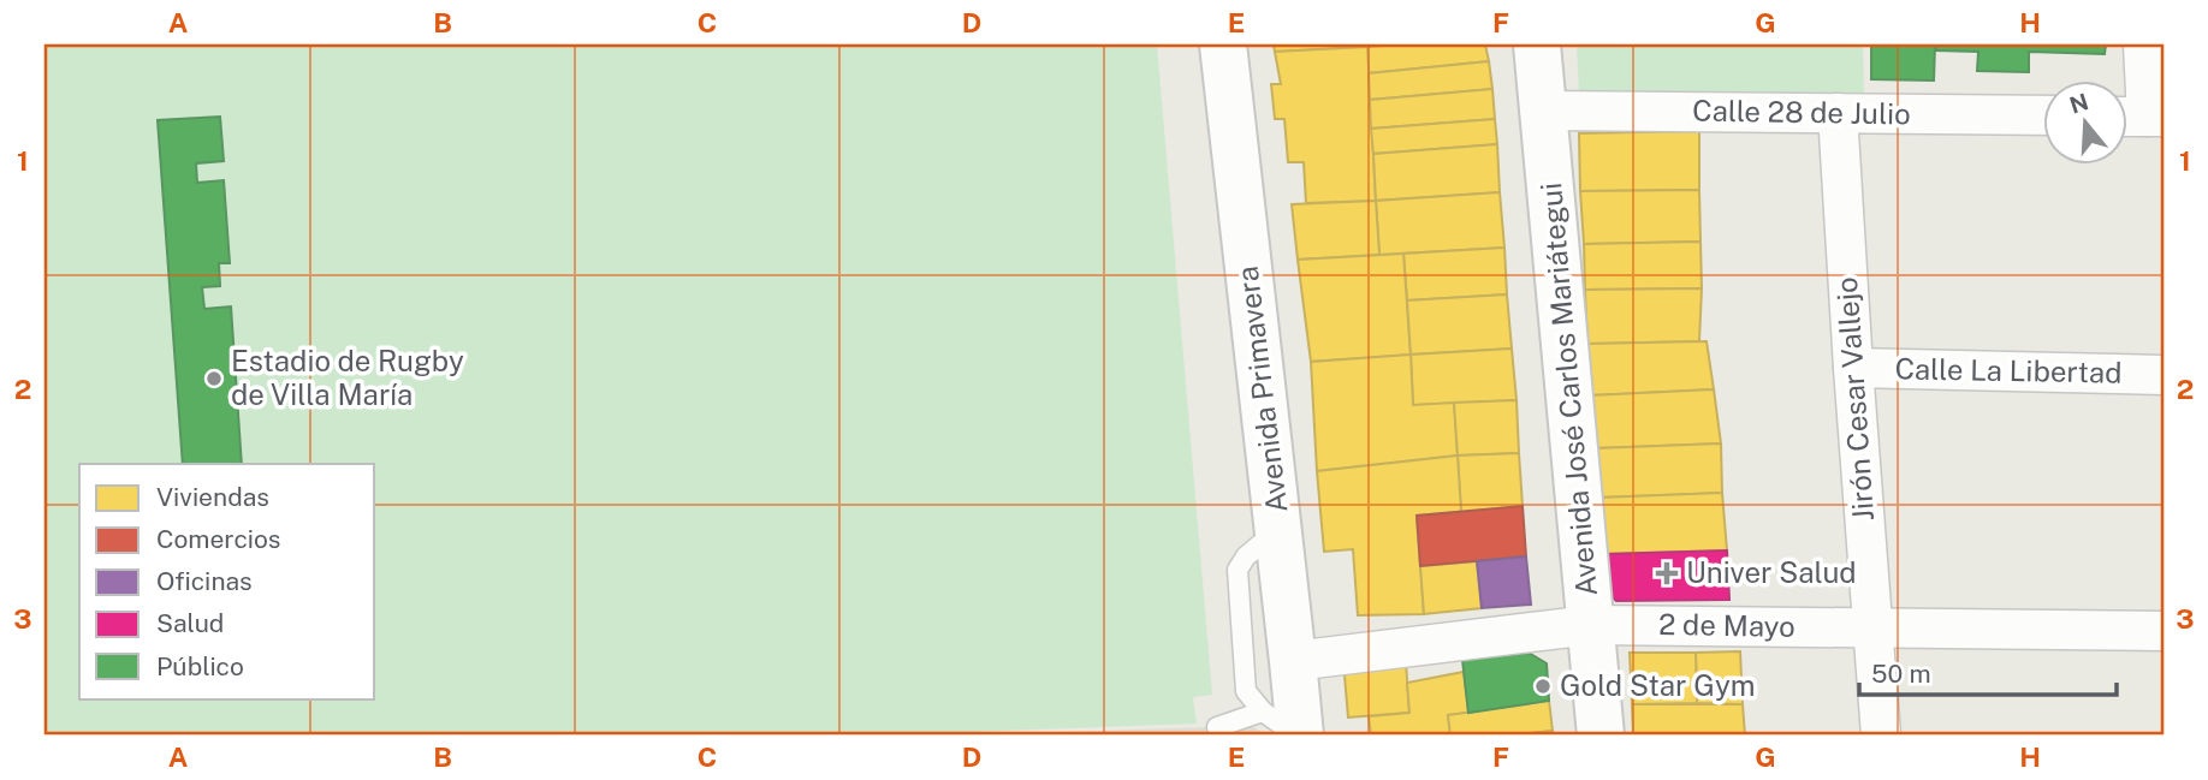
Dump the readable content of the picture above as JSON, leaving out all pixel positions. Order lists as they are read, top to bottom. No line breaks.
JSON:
{"streets":{"street":["Calle 28 de Julio","Calle La Libertad","Avenida Primavera","Avenida José Carlos Mariátegui","Jirón Cesar Vallejo","2 de Mayo"]},"crossings":[["Calle 28 de Julio","Avenida José Carlos Mariátegui"],["Calle 28 de Julio","Jirón Cesar Vallejo"],["Calle La Libertad","Jirón Cesar Vallejo"],["Avenida Primavera","2 de Mayo"],["Avenida José Carlos Mariátegui","2 de Mayo"],["Jirón Cesar Vallejo","2 de Mayo"]],"places":{"other":["Estadio de Rugby de Villa María","Gold Star Gym"],"health":["Univer Salud"]},"legend":["Viviendas","Comercios","Oficinas","Salud","Público"],"scale_bar":"50 m","north":"top","grid":{"columns":["A","B","C","D","E","F","G","H"],"rows":["1","2","3"]}}
